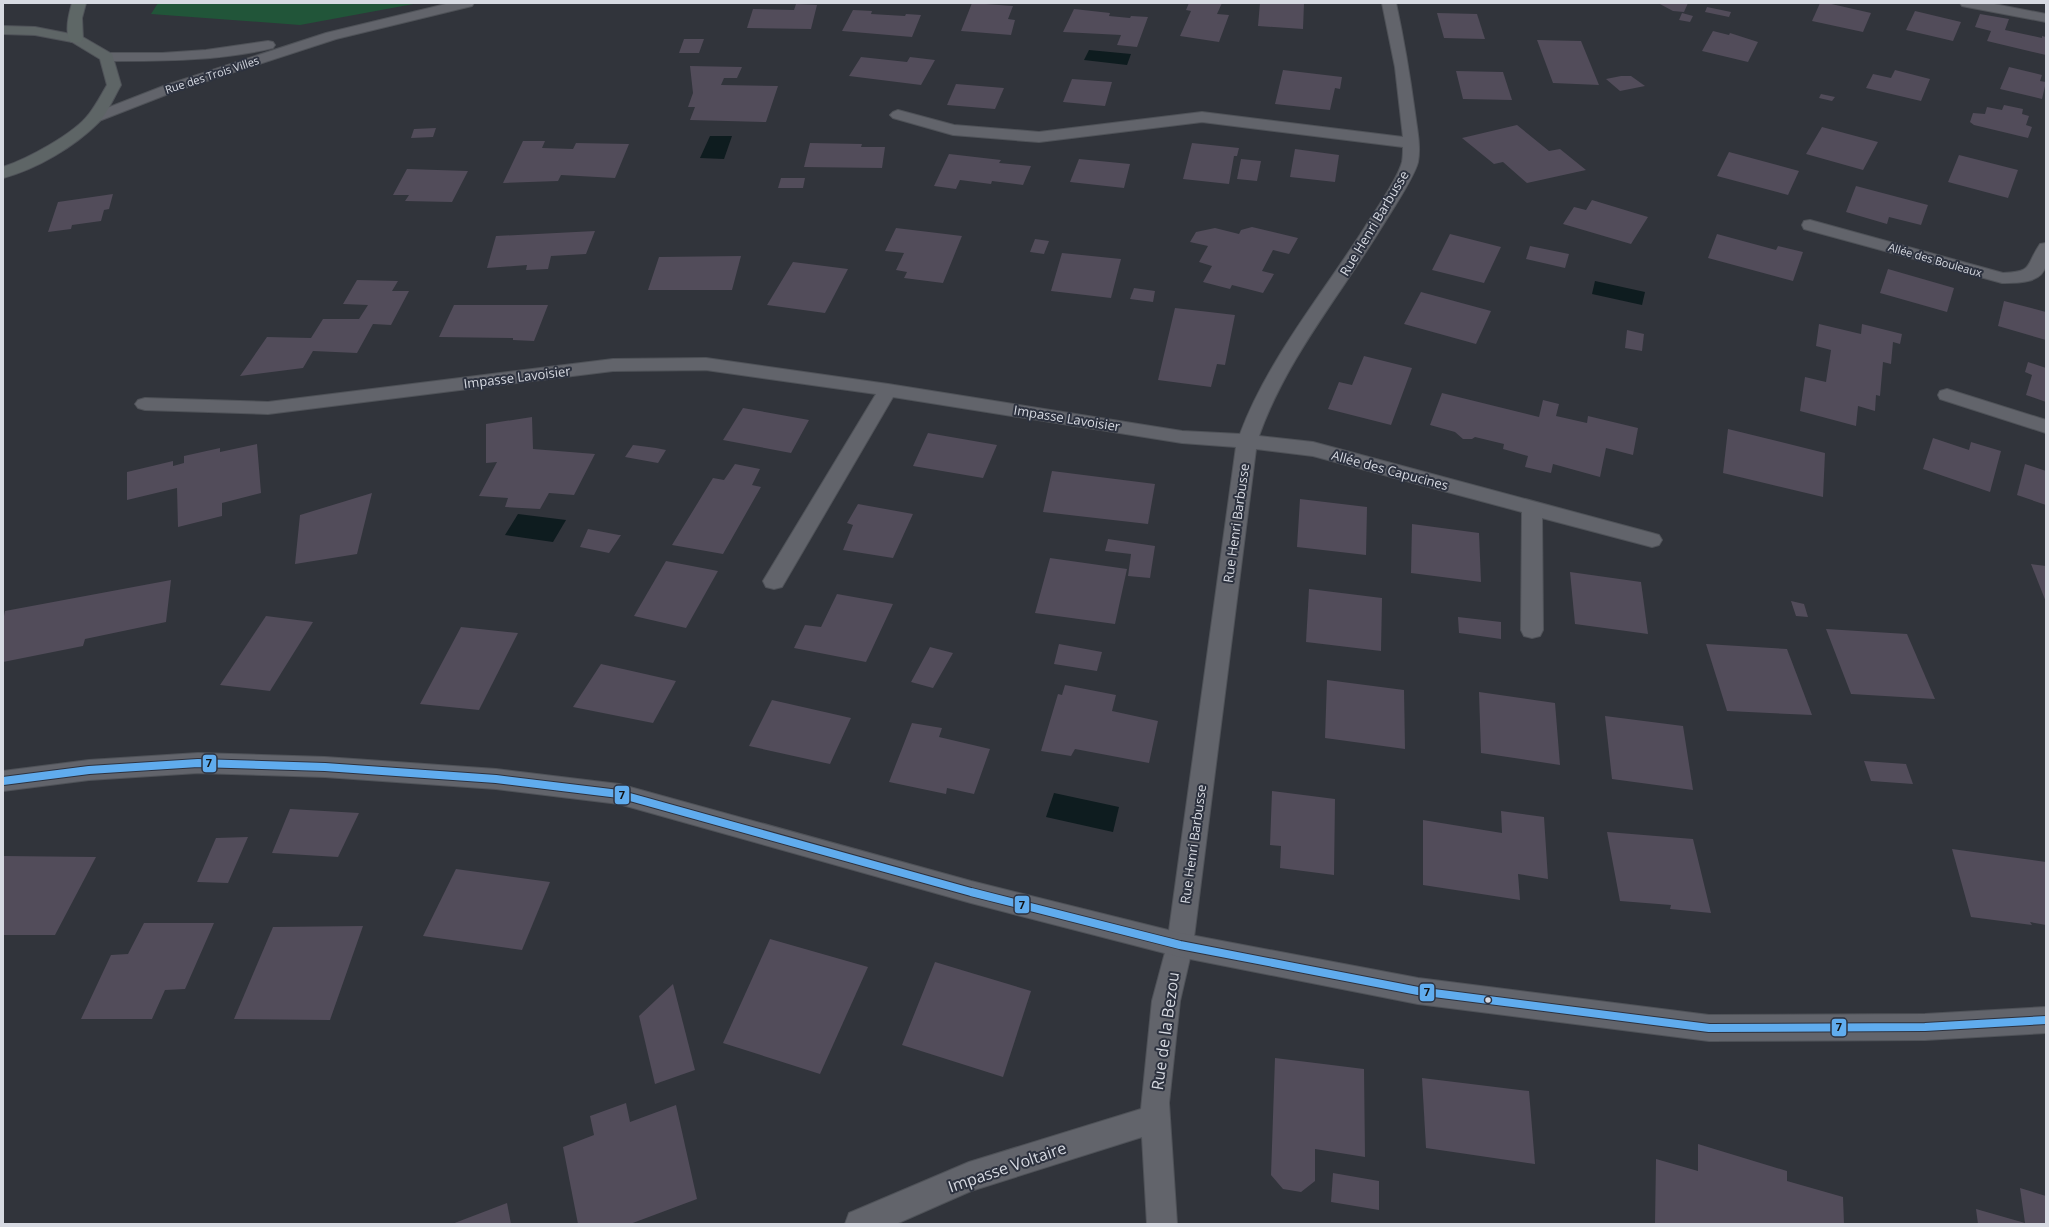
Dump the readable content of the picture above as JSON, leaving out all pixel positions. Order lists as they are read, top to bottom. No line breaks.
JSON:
{"streets":{"street":["Rue des Trois Villes","Rue Henri Barbusse","Allée des Bouleaux","Impasse Lavoisier","Allée des Capucines","Rue de la Bezou","Impasse Voltaire"]},"crossings":[["Rue Henri Barbusse","Impasse Lavoisier"],["Rue Henri Barbusse","Allée des Capucines"],["Rue Henri Barbusse","Rue de la Bezou"],["Impasse Lavoisier","Allée des Capucines"],["Rue de la Bezou","Impasse Voltaire"]],"lines":["transit line 7"]}
